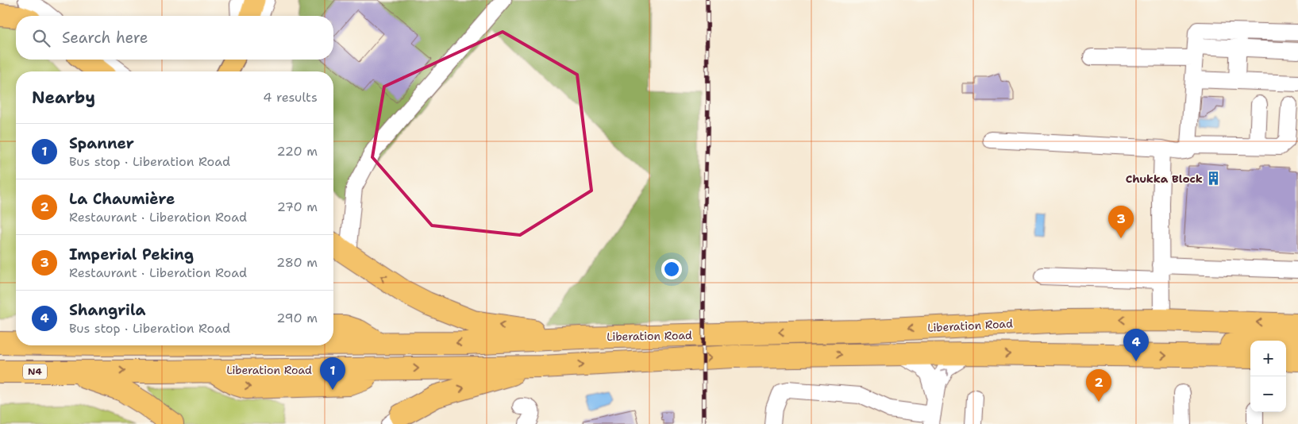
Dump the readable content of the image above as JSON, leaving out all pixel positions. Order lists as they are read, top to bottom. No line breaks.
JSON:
{"streets":{"highway":["Liberation Road","N4"]},"crossings":[["Liberation Road","N4"]],"places":{"building":["Chukka Block"]},"page":{"search":"Search here","heading":["Nearby","4 results"],"list":[{"mark":"1","name":"Spanner","note":"Bus stop · Liberation Road","value":"220 m"},{"mark":"2","name":"La Chaumière","note":"Restaurant · Liberation Road","value":"270 m"},{"mark":"3","name":"Imperial Peking","note":"Restaurant · Liberation Road","value":"280 m"},{"mark":"4","name":"Shangrila","note":"Bus stop · Liberation Road","value":"290 m"}],"pins":["3","4","1","2"],"map_buttons":["+","−"]}}
